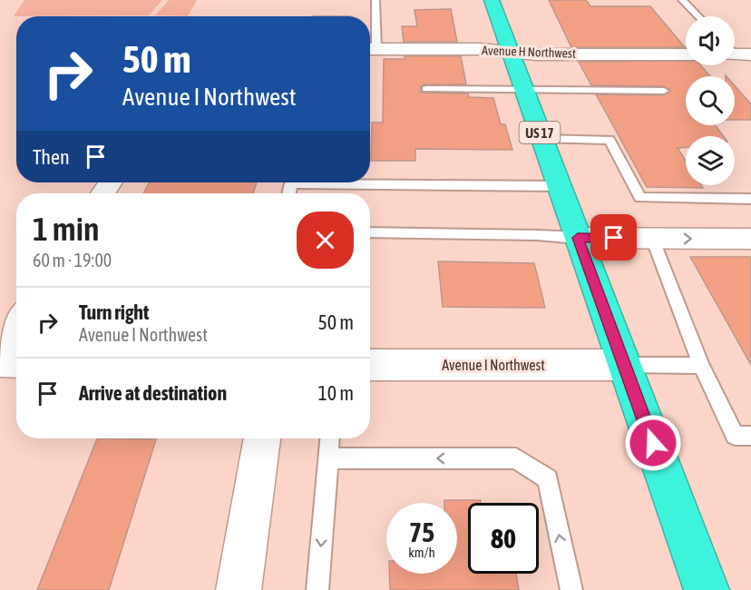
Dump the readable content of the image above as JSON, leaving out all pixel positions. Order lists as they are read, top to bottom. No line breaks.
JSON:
{"streets":{"highway":["US 17"],"street":["Avenue H Northwest","Avenue I Northwest"]},"crossings":[["Avenue H Northwest","US 17"],["US 17","Avenue I Northwest"]],"page":{"turn":["50 m","Avenue I Northwest"],"then":"Then","heading":["1 min","60 m · 19:00"],"list":[{"name":"Turn right","note":"Avenue I Northwest","value":"50 m"},{"name":"Arrive at destination","value":"10 m"}],"speed":"75 km/h","limit":"80"}}
